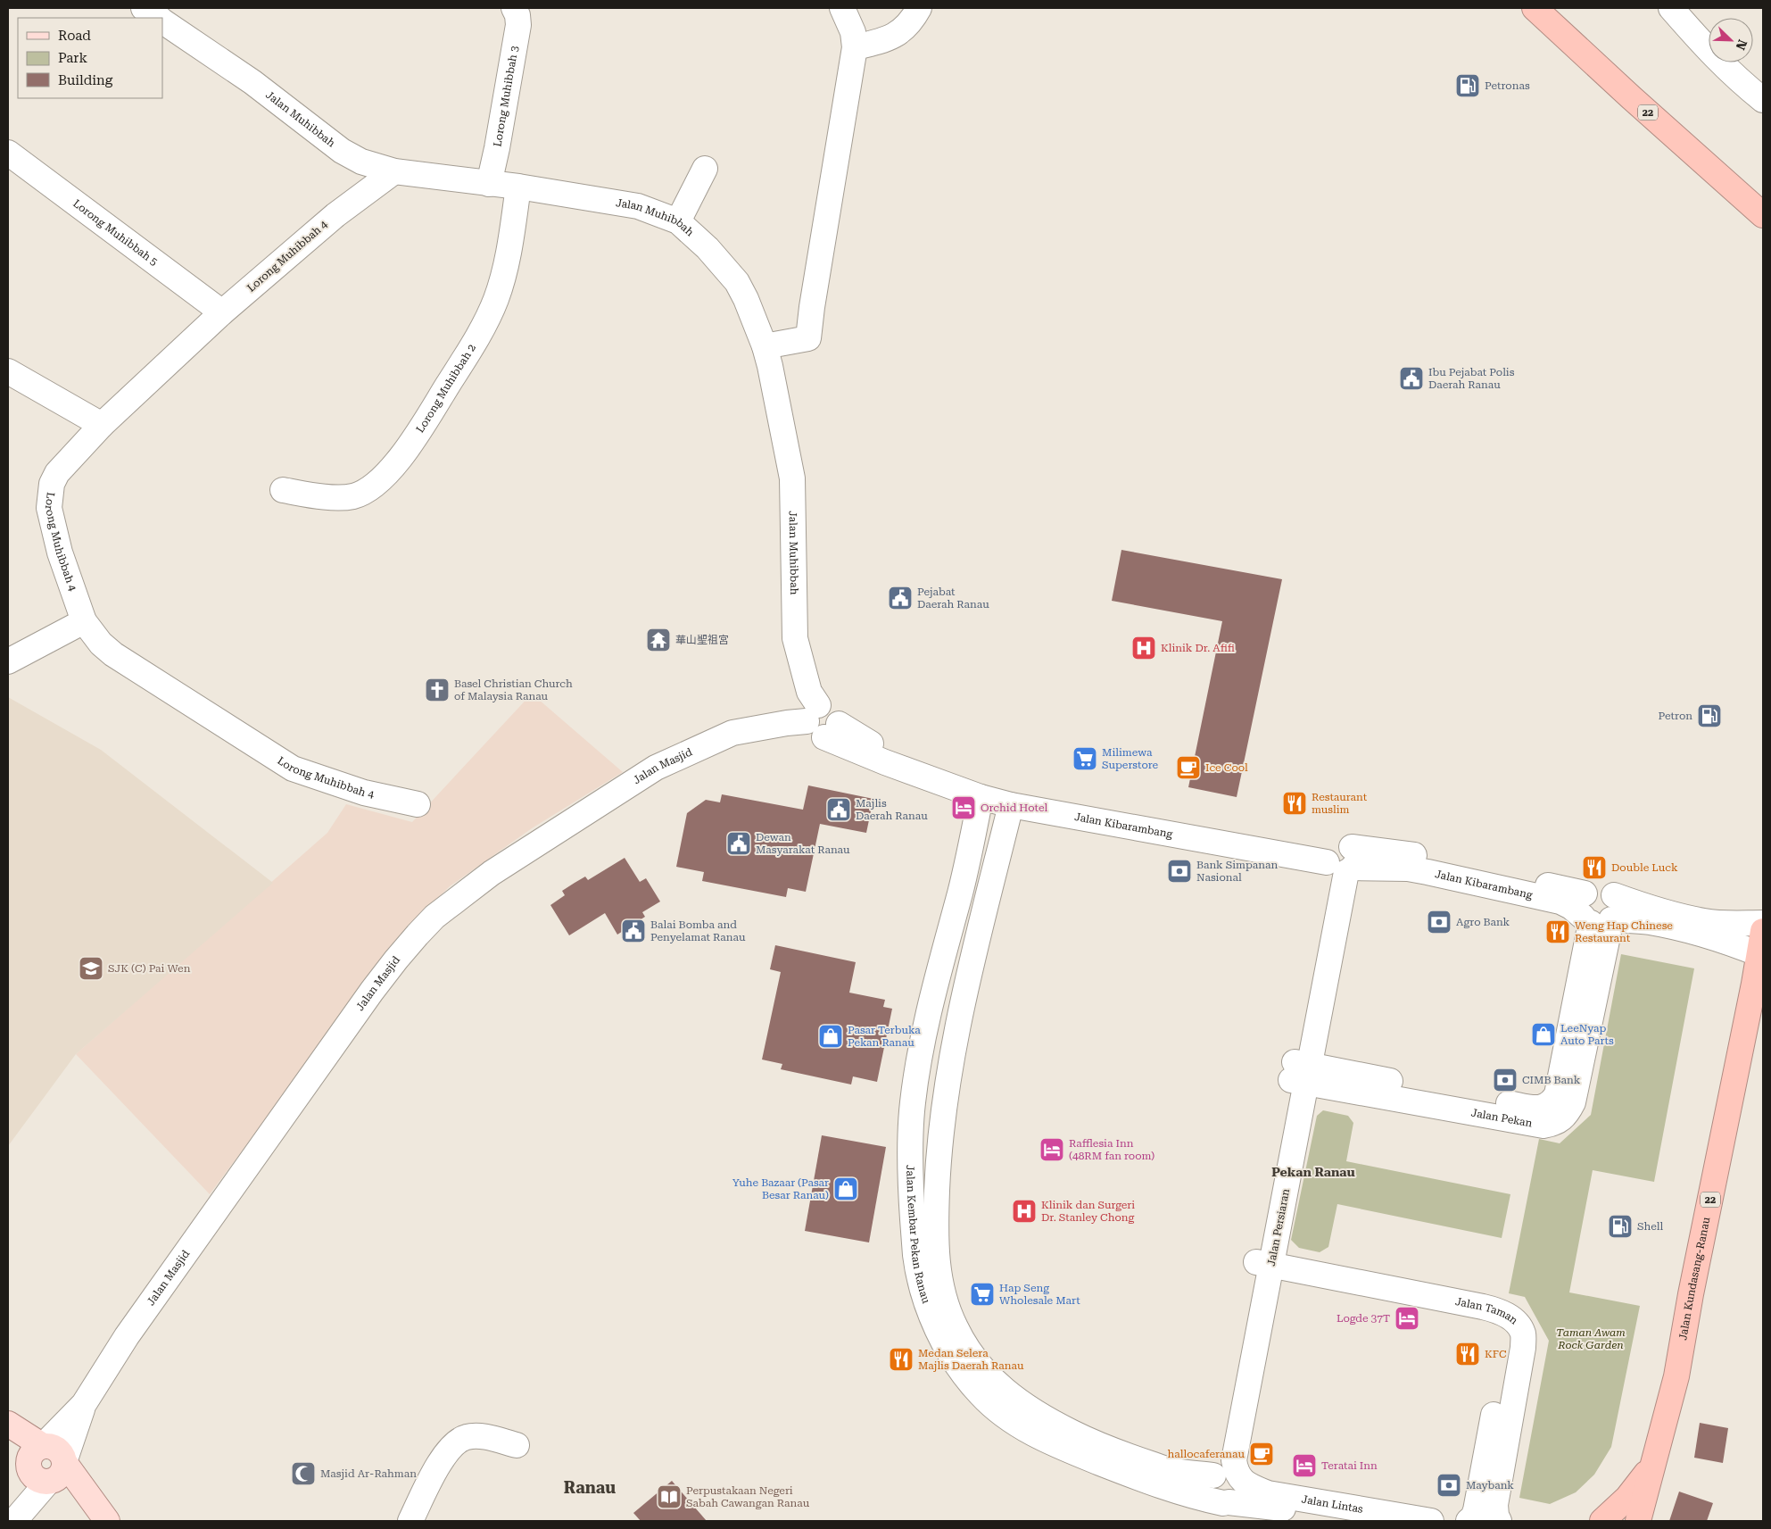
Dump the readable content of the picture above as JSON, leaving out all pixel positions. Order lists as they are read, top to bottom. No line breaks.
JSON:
{"streets":{"highway":["22","Jalan Kundasang-Ranau"],"street":["Lorong Muhibbah 3","Jalan Muhibbah","Lorong Muhibbah 5","Lorong Muhibbah 4","Lorong Muhibbah 2","Jalan Masjid","Jalan Kibarambang","Jalan Pekan","Jalan Persiaran","Jalan Kembar Pekan Ranau","Jalan Taman","Jalan Lintas"]},"crossings":[["Lorong Muhibbah 3","Jalan Muhibbah"],["Jalan Muhibbah","Lorong Muhibbah 4"],["Jalan Muhibbah","Lorong Muhibbah 2"],["Jalan Muhibbah","Jalan Masjid"],["Jalan Muhibbah","Jalan Kibarambang"],["Lorong Muhibbah 5","Lorong Muhibbah 4"],["Jalan Masjid","Jalan Kibarambang"],["Jalan Kibarambang","Jalan Pekan"],["Jalan Kibarambang","Jalan Persiaran"],["Jalan Kibarambang","Jalan Kembar Pekan Ranau"],["Jalan Pekan","Jalan Persiaran"],["Jalan Persiaran","Jalan Kembar Pekan Ranau"],["Jalan Persiaran","Jalan Taman"],["Jalan Persiaran","Jalan Lintas"],["Jalan Kembar Pekan Ranau","Jalan Lintas"]],"districts":["Pekan Ranau","Ranau"],"parks":["Taman Awam Rock Garden"],"places":{"fuel station":["Petronas","Petron","Shell"],"public building":["Ibu Pejabat Polis Daerah Ranau","Pejabat Daerah Ranau","Majlis Daerah Ranau","Dewan Masyarakat Ranau","Balai Bomba and Penyelamat Ranau"],"temple":["華山聖祖宮"],"hospital":["Klinik Dr. Afifi","Klinik dan Surgeri Dr. Stanley Chong"],"church":["Basel Christian Church of Malaysia Ranau"],"supermarket":["Milimewa Superstore","Hap Seng Wholesale Mart"],"cafe":["Ice Cool","hallocaferanau"],"restaurant":["Restaurant muslim","Double Luck","Weng Hap Chinese Restaurant","KFC","Medan Selera Majlis Daerah Ranau"],"hotel":["Orchid Hotel","Rafflesia Inn (48RM fan room)","Logde 37T","Teratai Inn"],"bank":["Bank Simpanan Nasional","Agro Bank","CIMB Bank","Maybank"],"school or university":["SJK (C) Pai Wen"],"shop":["LeeNyap Auto Parts","Pasar Terbuka Pekan Ranau","Yuhe Bazaar (Pasar Besar Ranau)"],"mosque":["Masjid Ar-Rahman"],"library":["Perpustakaan Negeri Sabah Cawangan Ranau"]},"legend":["Road","Park","Building"],"north":"bottom right"}
